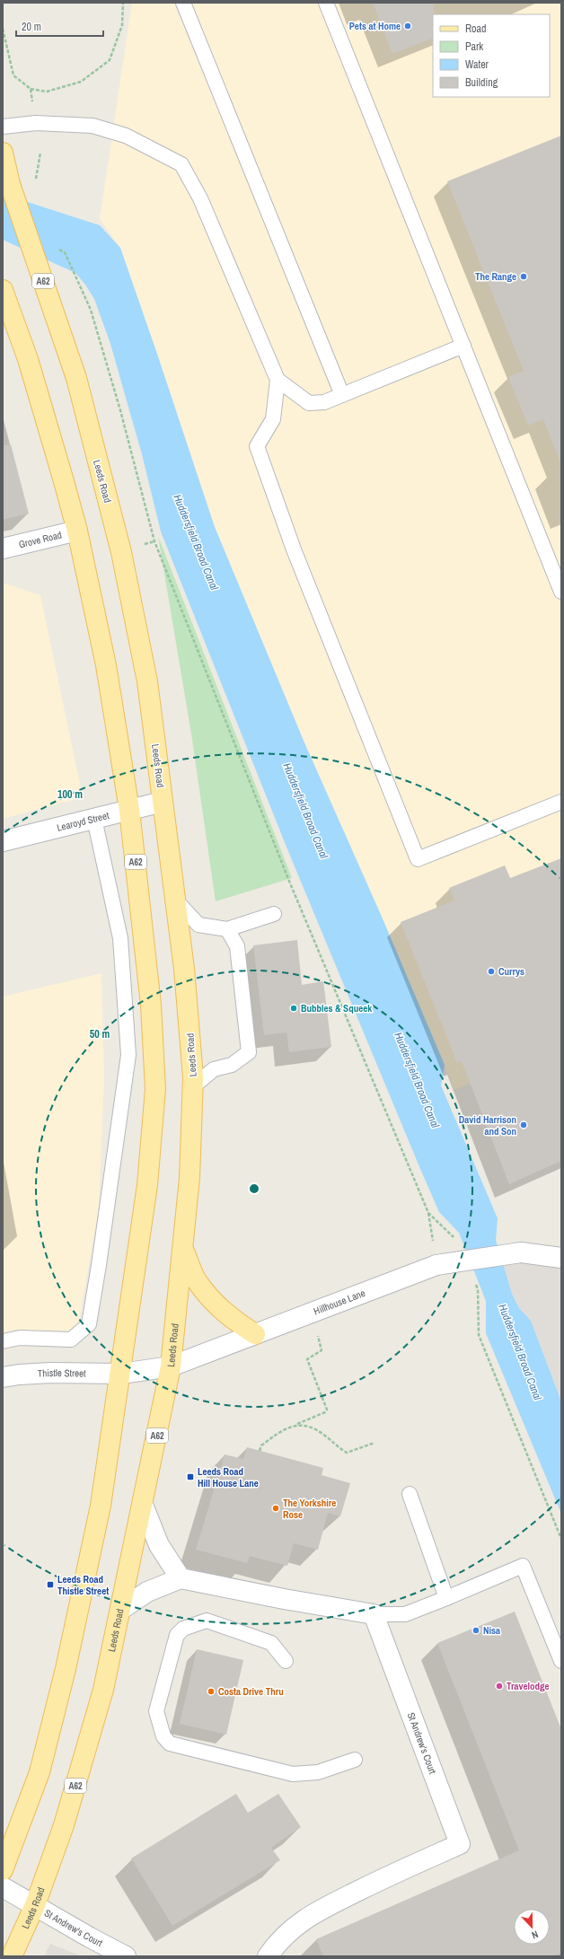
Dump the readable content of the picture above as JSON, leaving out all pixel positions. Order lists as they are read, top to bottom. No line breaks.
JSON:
{"streets":{"main road":["A62","Leeds Road"],"street":["Grove Road","Learoyd Street","Hillhouse Lane","Thistle Street","St Andrew's Court"]},"crossings":[["A62","Grove Road"],["A62","Learoyd Street"],["A62","Hillhouse Lane"],["A62","Thistle Street"],["Leeds Road","Learoyd Street"],["Leeds Road","Hillhouse Lane"],["Leeds Road","St Andrew's Court"],["Hillhouse Lane","Thistle Street"]],"water":["Huddersfield Broad Canal"],"places":{"other":["Pets at Home","The Range","Currys","Bubbles & Squeek","David Harrison and Son","The Yorkshire Rose","Nisa","Travelodge","Costa Drive Thru"],"transit":["Leeds Road Hill House Lane","Leeds Road Thistle Street"]},"legend":["Road","Park","Water","Building"],"scale_bar":"20 m","north":"bottom","rings":["100 m","50 m"]}
